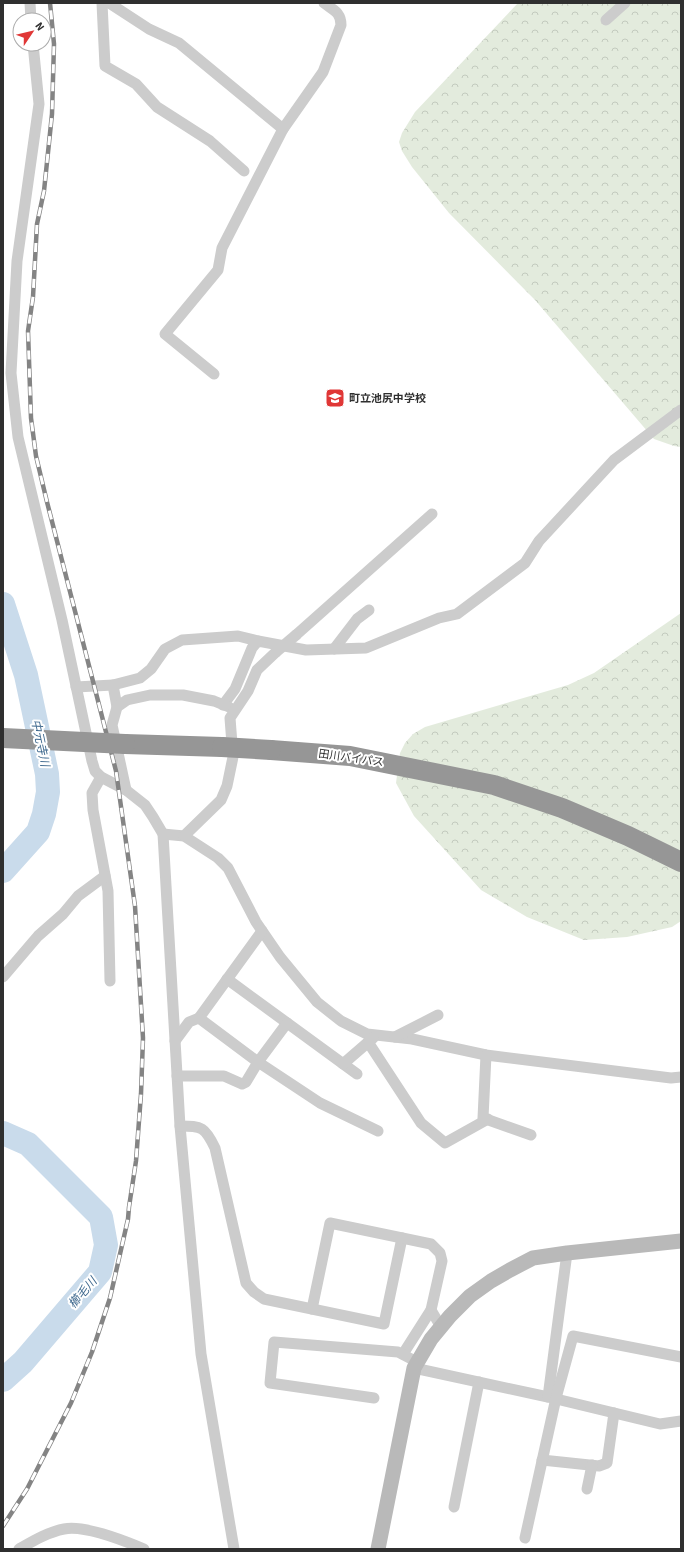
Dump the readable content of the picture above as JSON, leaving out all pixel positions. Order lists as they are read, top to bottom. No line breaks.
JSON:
{"streets":{"highway":["田川バイパス"]},"water":["中元寺川","櫛毛川"],"places":{"school or university":["町立池尻中学校"]},"north":"top right"}
